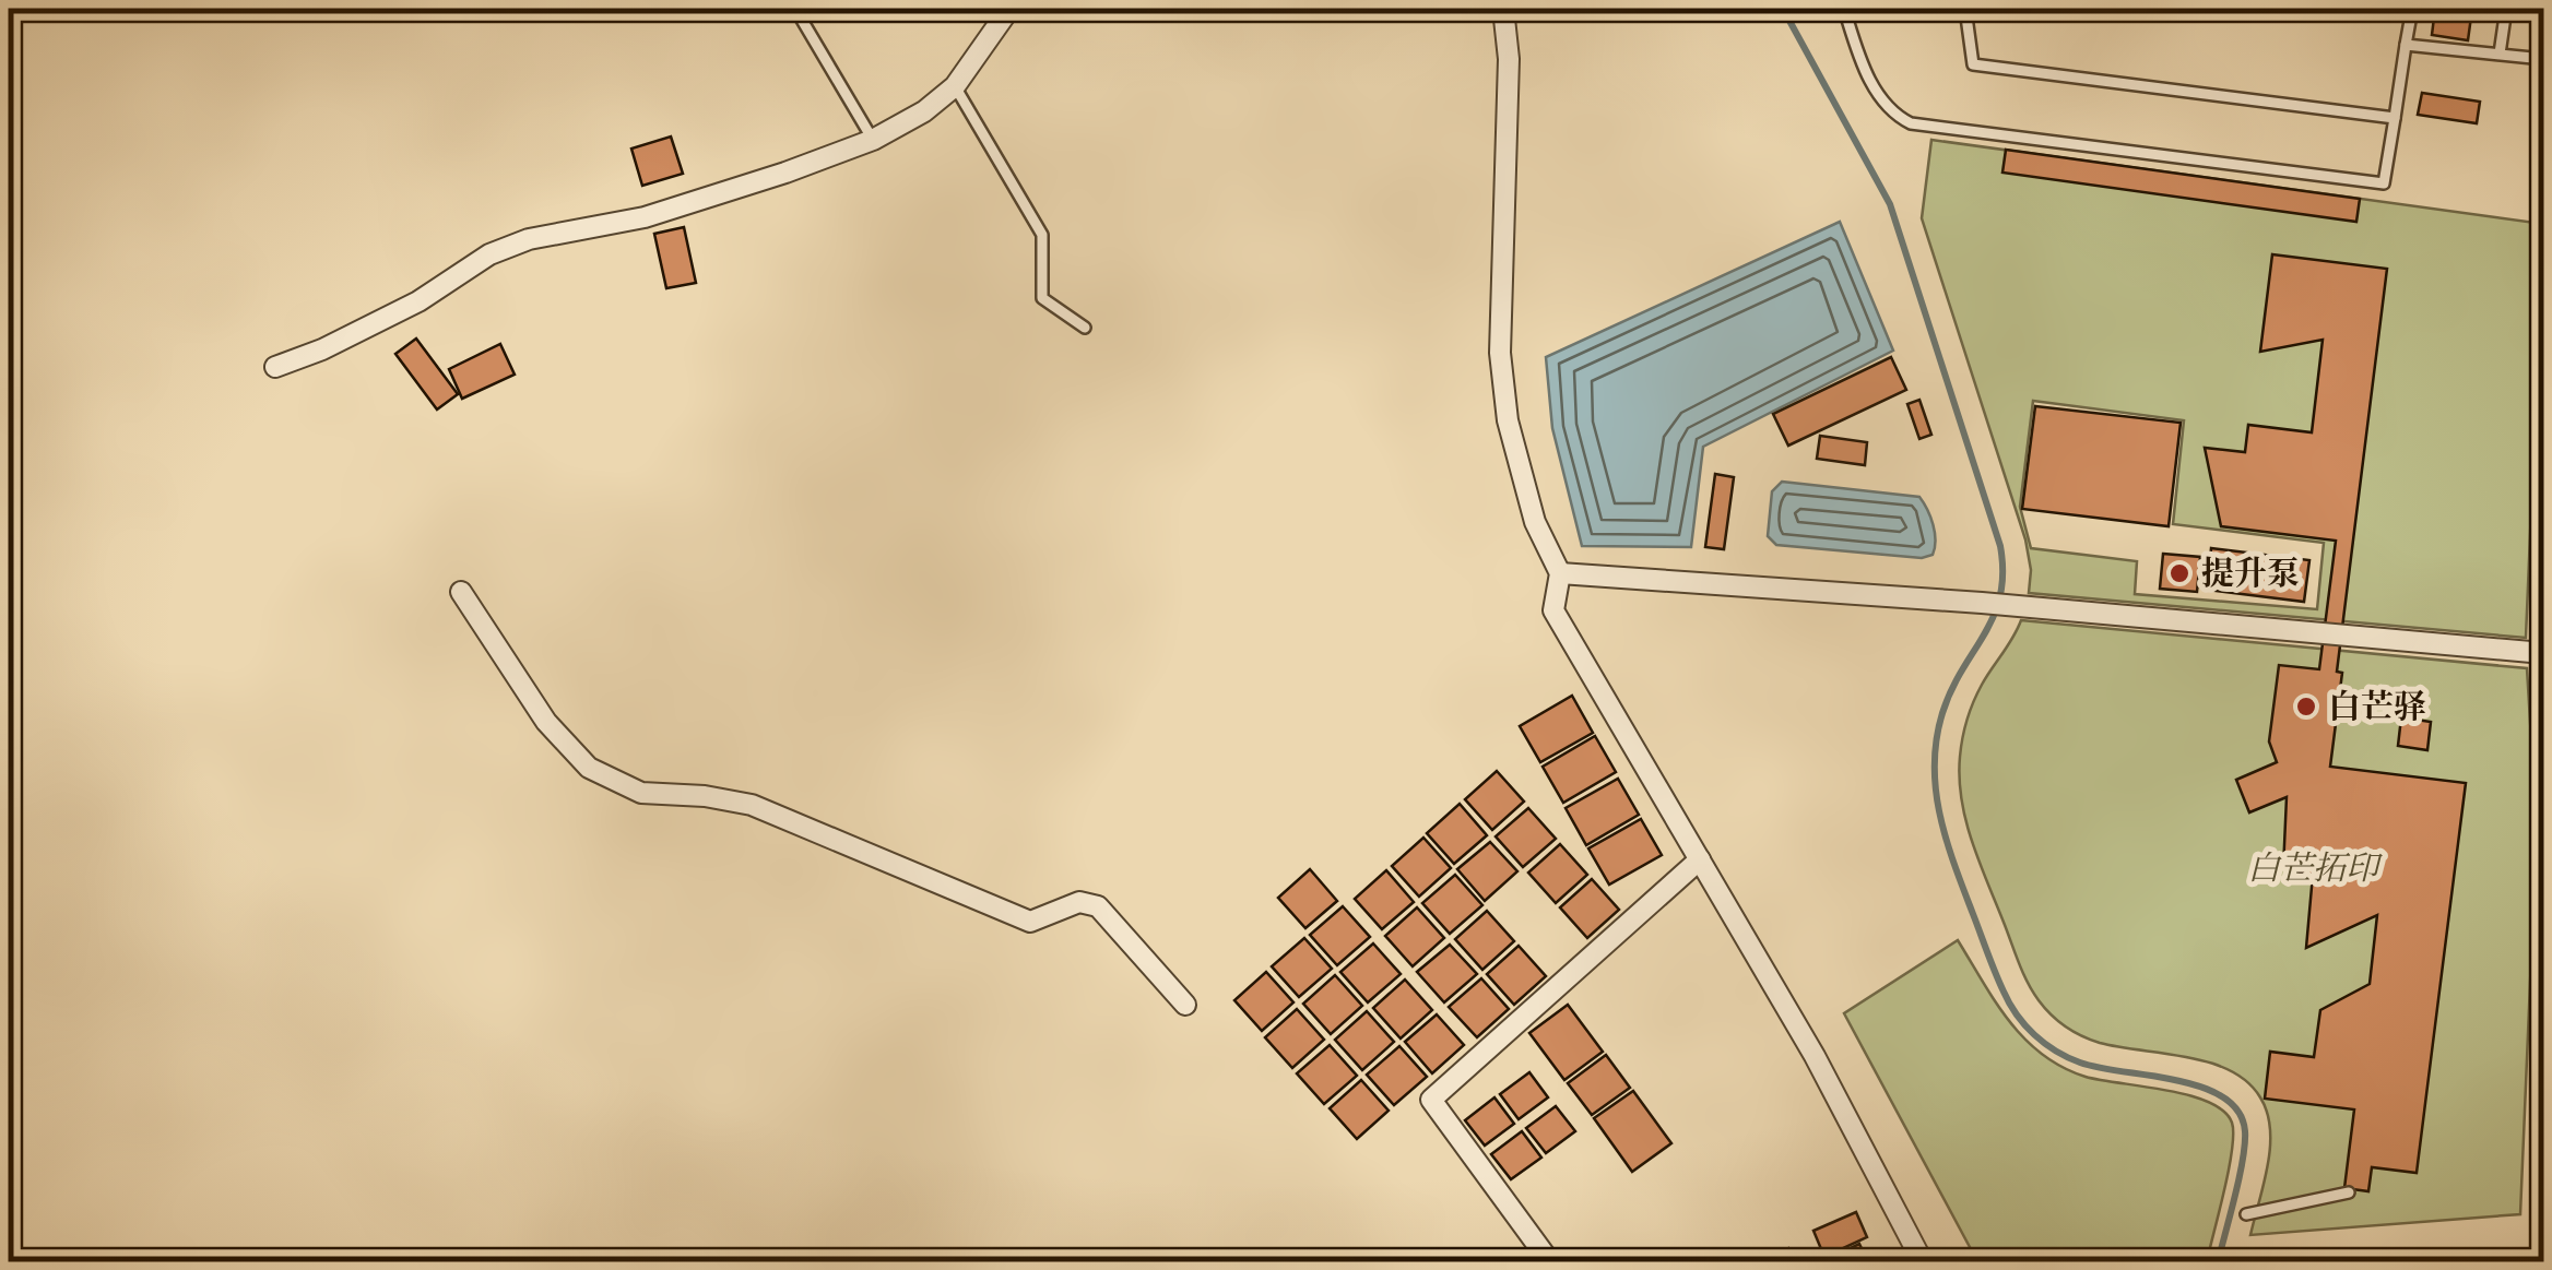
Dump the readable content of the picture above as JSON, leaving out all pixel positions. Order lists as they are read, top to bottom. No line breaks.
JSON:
{"parks":["白芒拓印"],"places":["提升泵","白芒驿"]}
